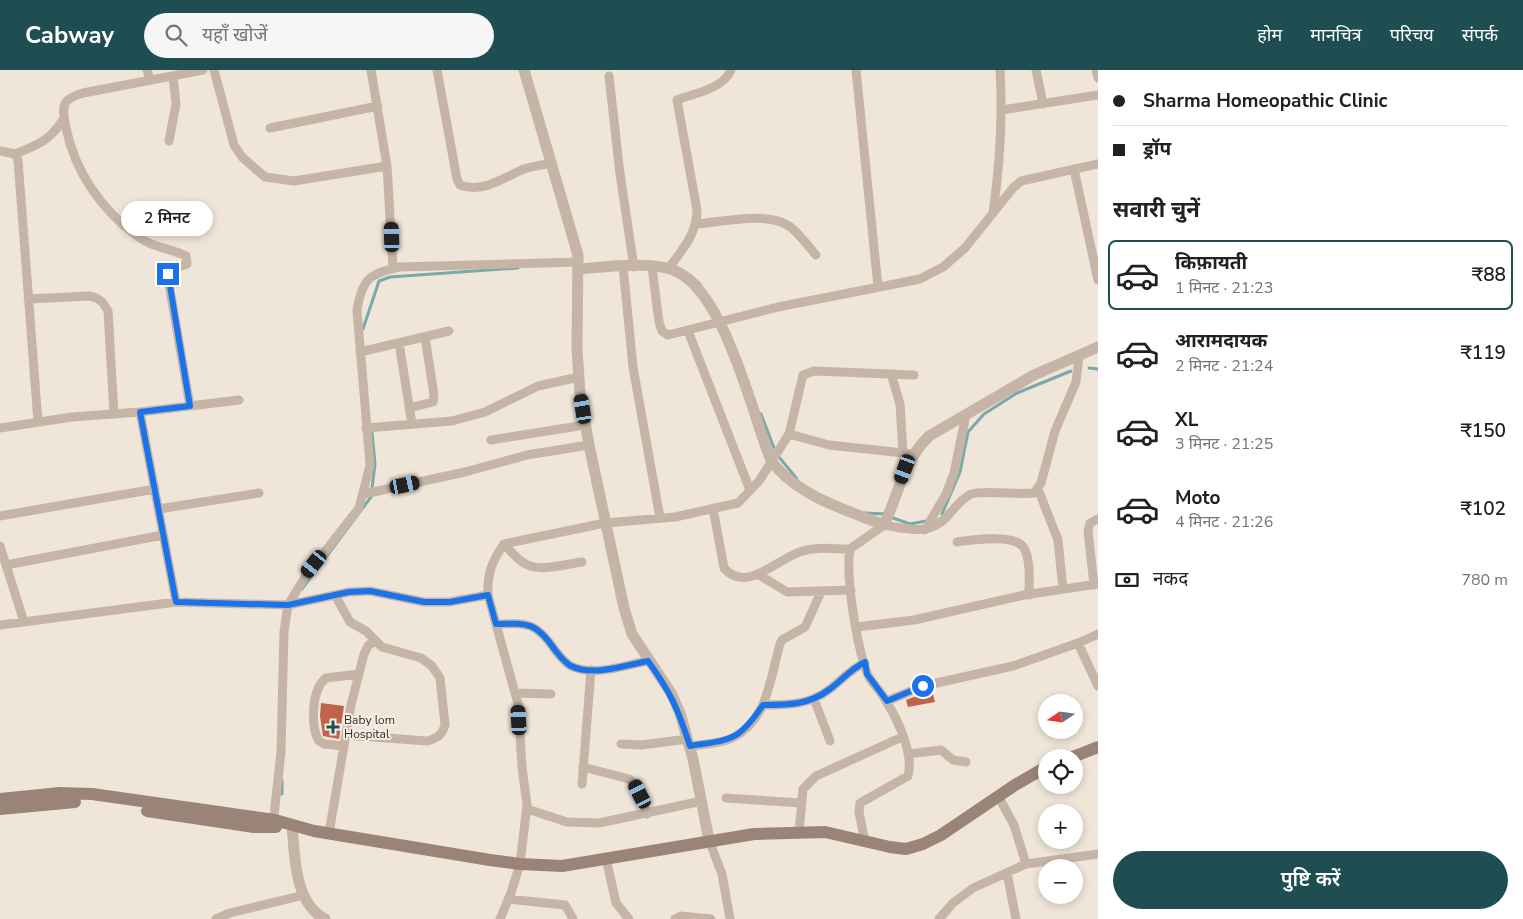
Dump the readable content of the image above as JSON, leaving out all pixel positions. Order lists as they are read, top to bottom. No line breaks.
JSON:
{"places":{"health":["Baby lom Hospital"]},"north":"left","page":{"header":"Cabway","search":"यहाँ खोजें","nav":["होम","मानचित्र","परिचय","संपर्क"],"banner":["Sharma Homeopathic Clinic","ड्रॉप"],"heading":"सवारी चुनें","bubble":"2 मिनट","list":[{"name":"किफ़ायती","note":"1 मिनट · 21:23","value":"₹88"},{"name":"आरामदायक","note":"2 मिनट · 21:24","value":"₹119"},{"name":"XL","note":"3 मिनट · 21:25","value":"₹150"},{"name":"Moto","note":"4 मिनट · 21:26","value":"₹102"}],"pay":["नकद","780 m"],"map_buttons":["+","−"],"buttons":"पुष्टि करें"}}
